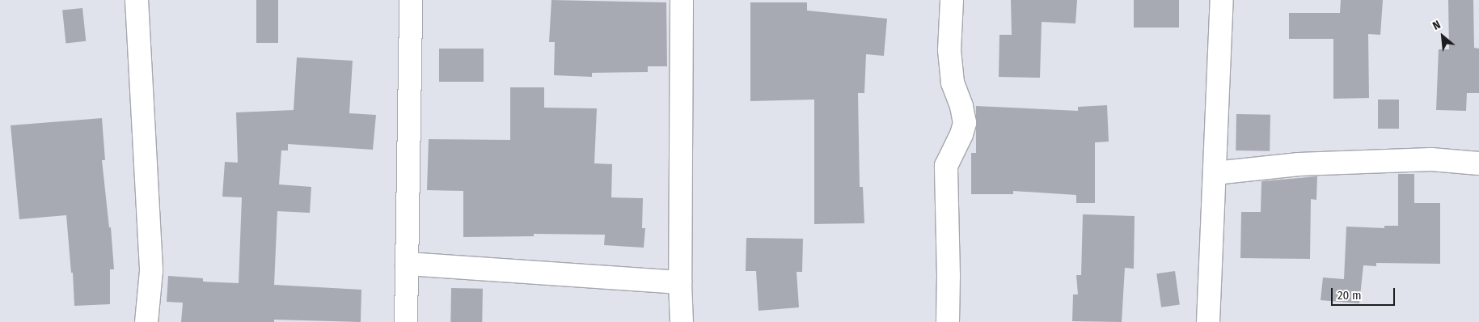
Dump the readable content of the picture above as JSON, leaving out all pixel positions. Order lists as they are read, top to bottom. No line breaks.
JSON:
{"scale_bar":"20 m","north":"top left"}
